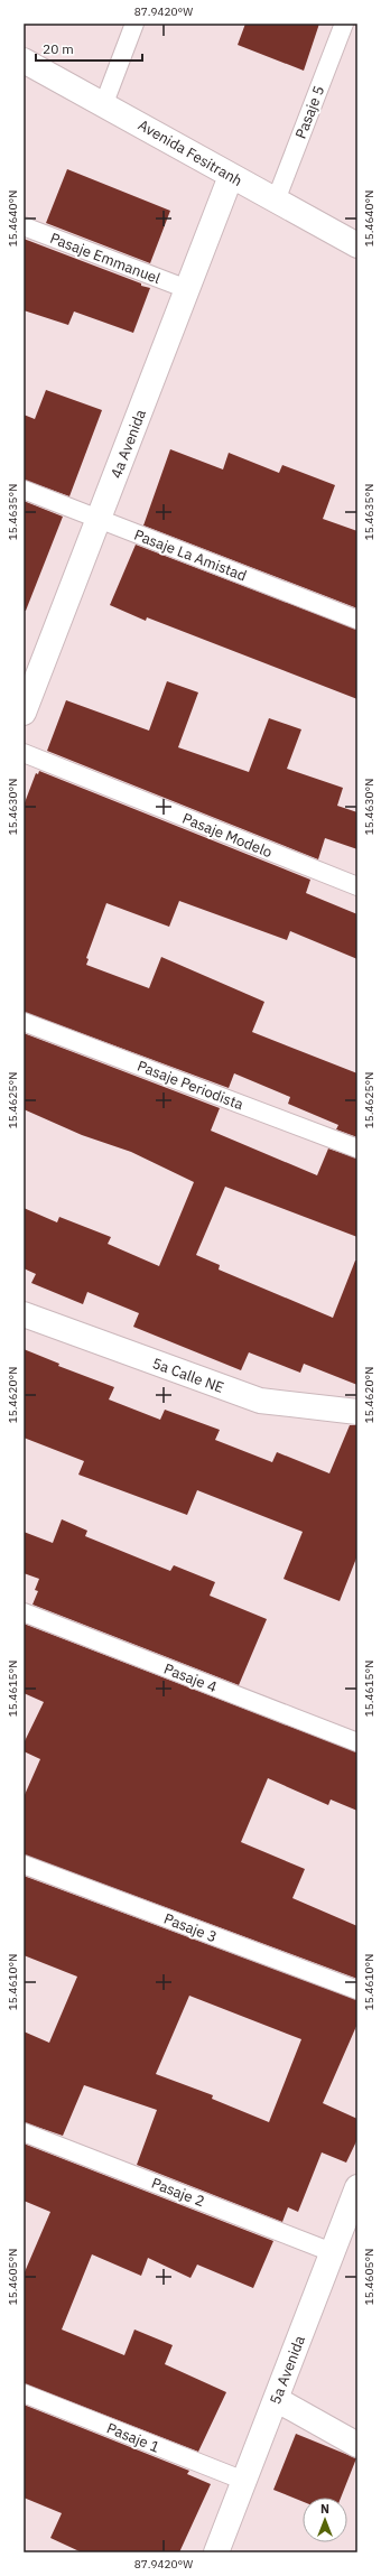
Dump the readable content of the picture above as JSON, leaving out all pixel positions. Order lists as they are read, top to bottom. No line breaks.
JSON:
{"streets":{"street":["Avenida Fesitranh","4a Avenida","5a Calle NE","5a Avenida"],"lane":["Pasaje 5","Pasaje Emmanuel","Pasaje La Amistad","Pasaje Modelo","Pasaje Periodista","Pasaje 4","Pasaje 3","Pasaje 2","Pasaje 1"]},"crossings":[["Pasaje 5","Avenida Fesitranh"],["Avenida Fesitranh","4a Avenida"],["Pasaje Emmanuel","4a Avenida"],["4a Avenida","Pasaje La Amistad"],["Pasaje 2","5a Avenida"],["5a Avenida","Pasaje 1"]],"scale_bar":"20 m","north":"top","coordinates":["87.9420°W","15.4640°N","15.4635°N","15.4630°N","15.4625°N","15.4620°N","15.4615°N","15.4610°N","15.4605°N"]}
